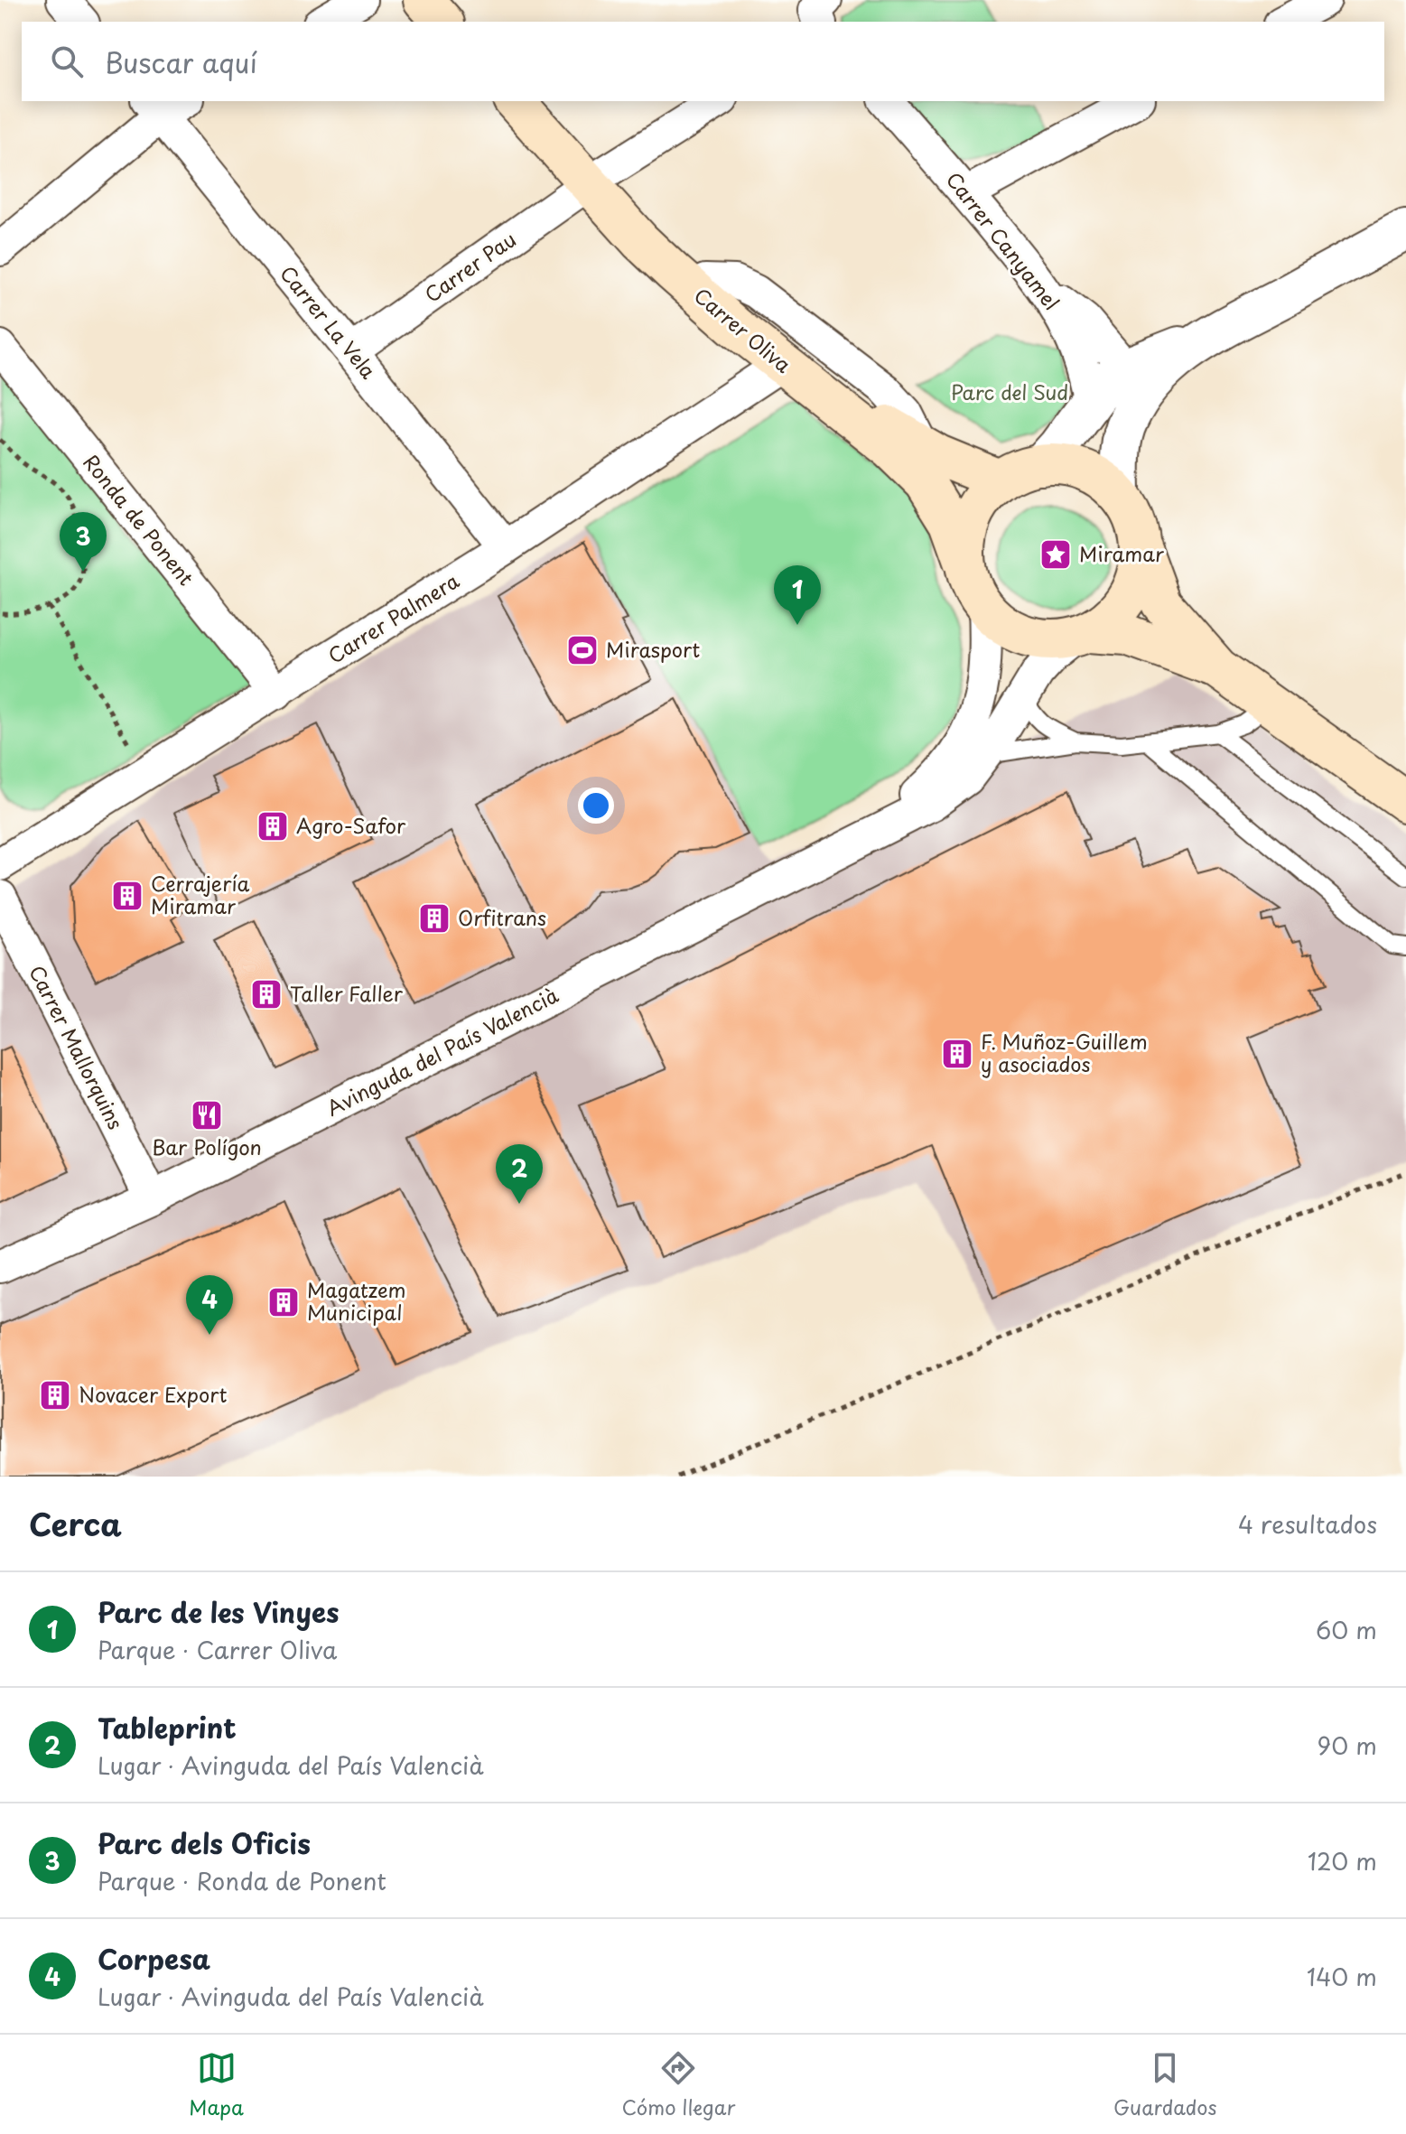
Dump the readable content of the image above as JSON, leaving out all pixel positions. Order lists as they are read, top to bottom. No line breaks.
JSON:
{"streets":{"main road":["Carrer Oliva"],"street":["Carrer Canyamel","Carrer Pau","Carrer La Vela","Ronda de Ponent","Carrer Palmera","Carrer Mallorquins","Avinguda del País Valencià"]},"crossings":[["Carrer Pau","Carrer La Vela"],["Carrer Pau","Carrer Oliva"],["Carrer La Vela","Carrer Palmera"],["Carrer Oliva","Carrer Palmera"],["Ronda de Ponent","Carrer Palmera"],["Carrer Mallorquins","Avinguda del País Valencià"]],"parks":["Parc del Sud"],"places":{"place":["Miramar"],"sports":["Mirasport"],"building":["Agro-Safor","Cerrajería Miramar","Orfitrans","Taller Faller","F. Muñoz-Guillem y asociados","Magatzem Municipal","Novacer Export"],"restaurant":["Bar Polígon"]},"page":{"search":"Buscar aquí","pins":["3","1","2","4"],"heading":["Cerca","4 resultados"],"list":[{"mark":"1","name":"Parc de les Vinyes","note":"Parque · Carrer Oliva","value":"60 m"},{"mark":"2","name":"Tableprint","note":"Lugar · Avinguda del País Valencià","value":"90 m"},{"mark":"3","name":"Parc dels Oficis","note":"Parque · Ronda de Ponent","value":"120 m"},{"mark":"4","name":"Corpesa","note":"Lugar · Avinguda del País Valencià","value":"140 m"}],"nav":["Mapa","Cómo llegar","Guardados"]}}
